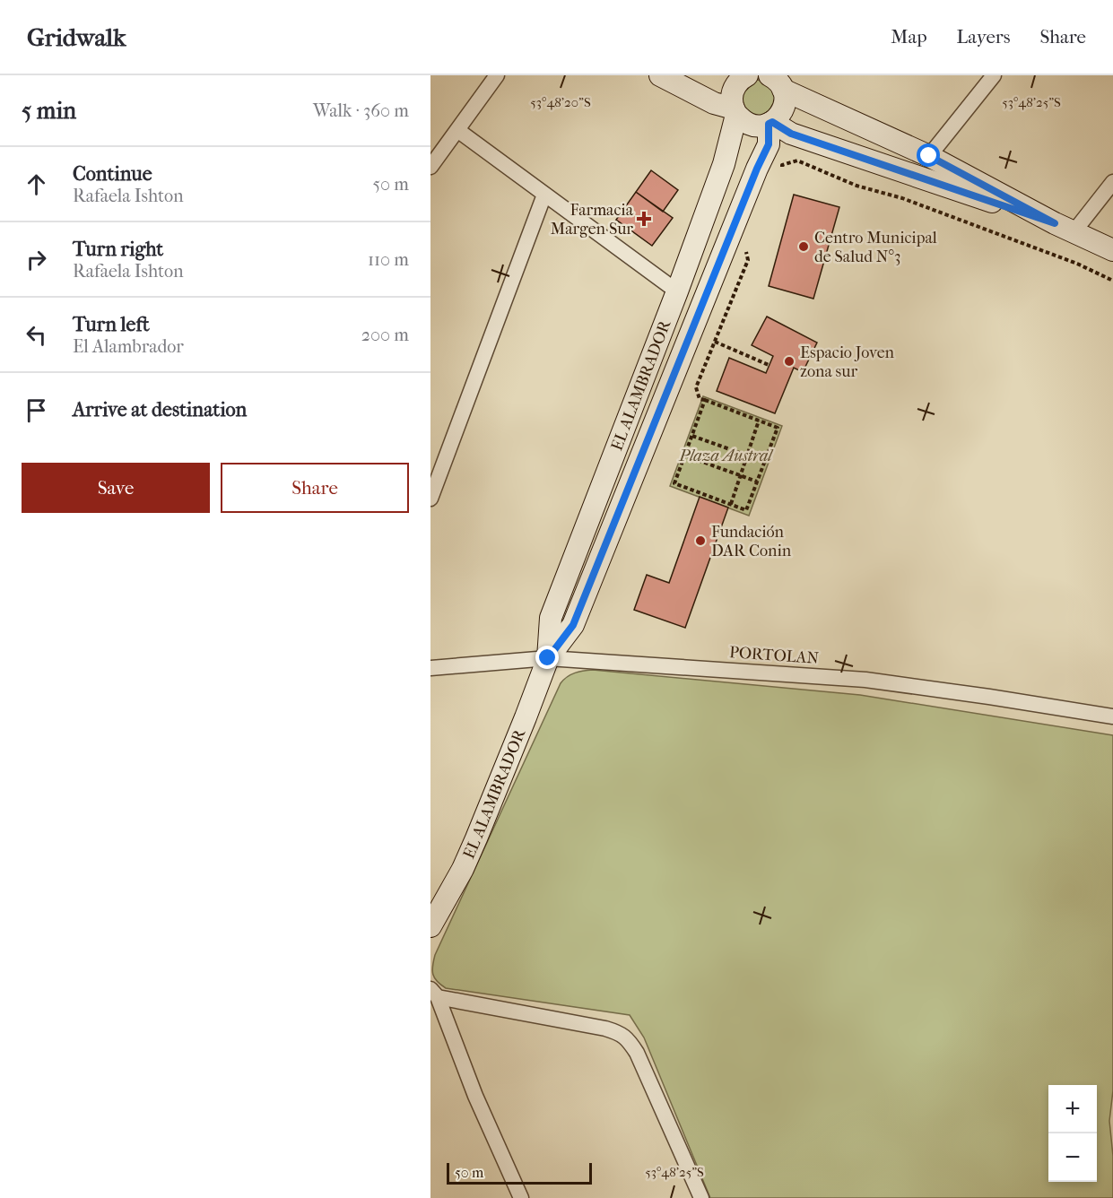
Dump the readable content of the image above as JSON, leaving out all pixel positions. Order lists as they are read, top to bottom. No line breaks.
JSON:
{"streets":{"main road":["EL ALAMBRADOR"],"street":["PORTOLAN"]},"crossings":[["EL ALAMBRADOR","PORTOLAN"]],"parks":["Plaza Austral"],"places":{"health":["Farmacia Margen Sur"],"other":["Centro Municipal de Salud N°3","Espacio Joven zona sur","Fundación DAR Conin"]},"scale_bar":"50 m","page":{"header":"Gridwalk","nav":["Map","Layers","Share"],"heading":["5 min","Walk · 360 m"],"list":[["Continue","Rafaela Ishton","50 m"],["Turn right","Rafaela Ishton","110 m"],["Turn left","El Alambrador","200 m"],"Arrive at destination"],"buttons":["Save","Share"],"map_buttons":["+","−"],"scale":"50 m"},"coordinates":["53°48'20\"S","53°48'25\"S"]}
